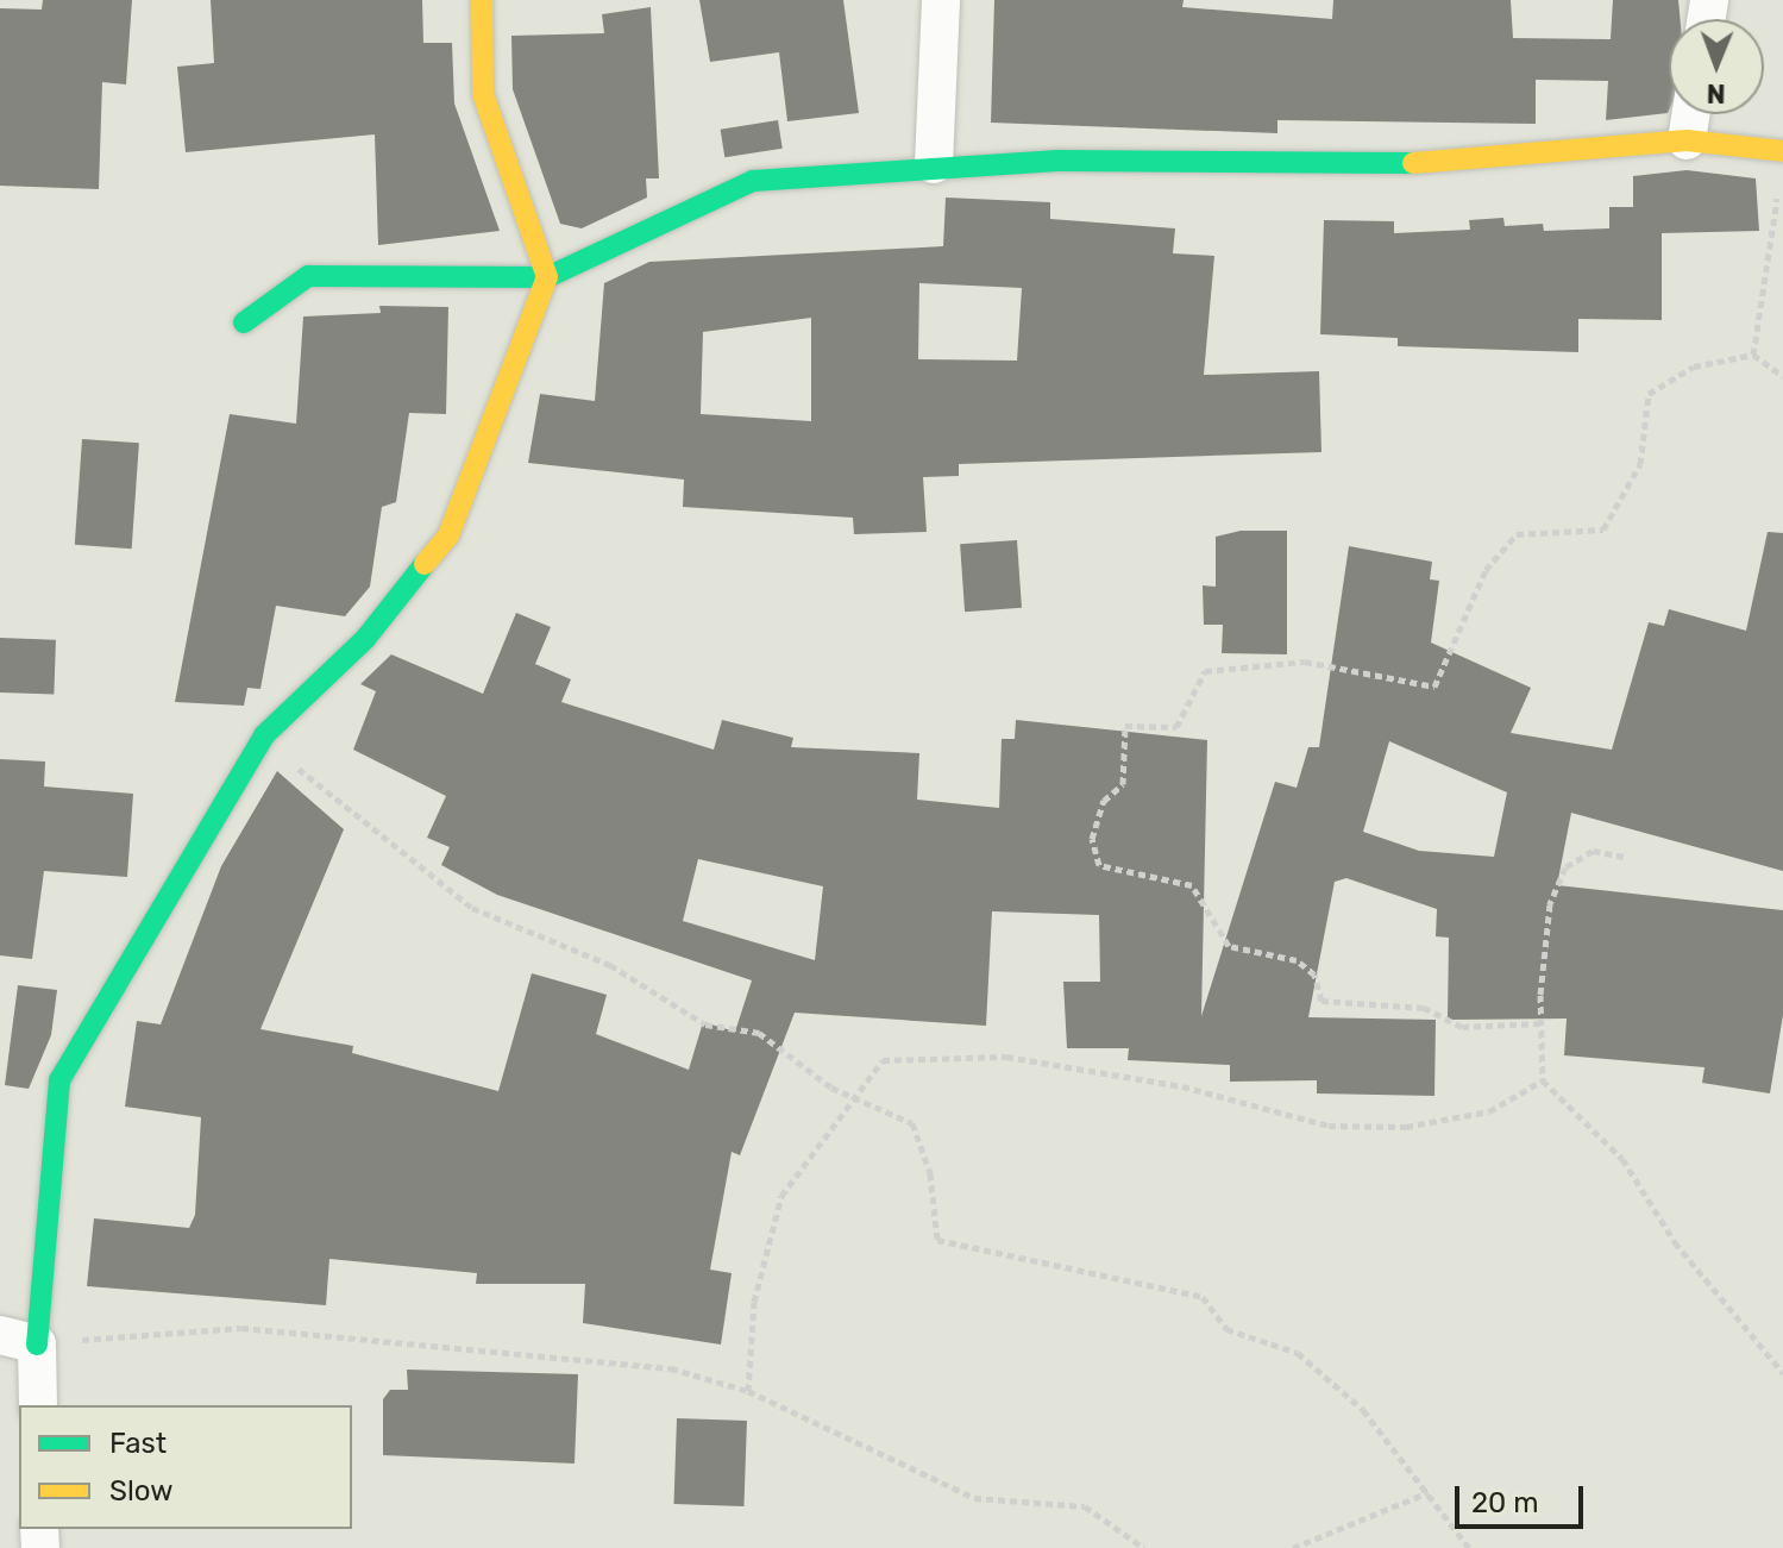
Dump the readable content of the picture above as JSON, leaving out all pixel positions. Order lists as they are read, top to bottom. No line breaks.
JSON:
{"legend":["Fast","Slow"],"scale_bar":"20 m","north":"bottom"}
